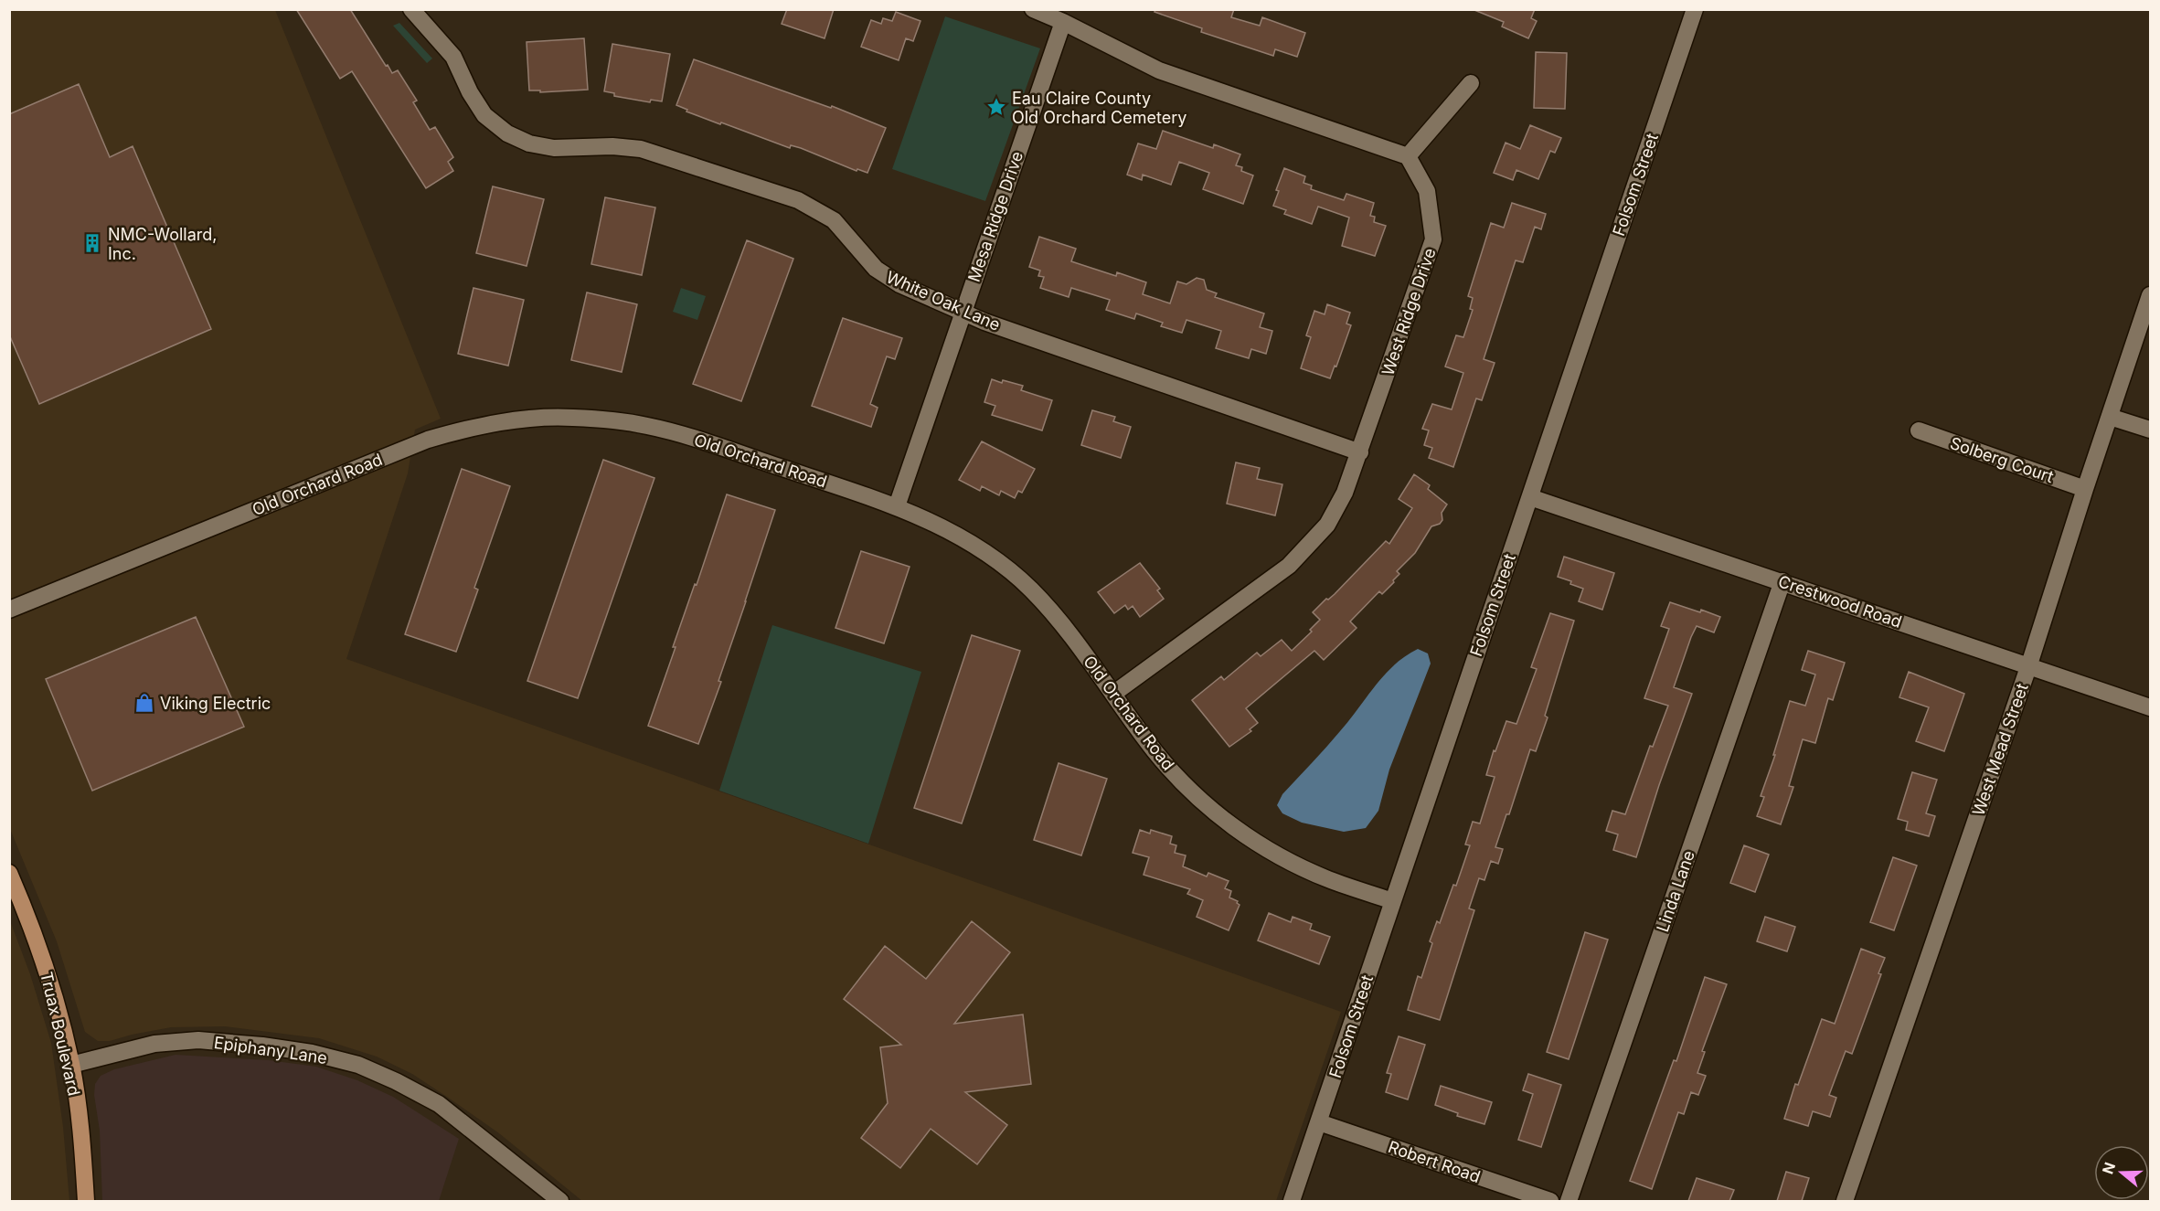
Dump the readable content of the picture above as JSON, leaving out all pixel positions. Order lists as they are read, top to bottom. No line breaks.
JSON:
{"streets":{"main road":["Truax Boulevard"],"street":["Folsom Street","Mesa Ridge Drive","White Oak Lane","West Ridge Drive","Solberg Court","Old Orchard Road","Crestwood Road","West Mead Street","Linda Lane","Epiphany Lane","Robert Road"]},"crossings":[["Folsom Street","Old Orchard Road"],["Folsom Street","Crestwood Road"],["Folsom Street","Robert Road"],["Mesa Ridge Drive","White Oak Lane"],["Mesa Ridge Drive","Old Orchard Road"],["White Oak Lane","West Ridge Drive"],["West Ridge Drive","Old Orchard Road"],["Solberg Court","West Mead Street"],["Crestwood Road","West Mead Street"],["Crestwood Road","Linda Lane"],["Truax Boulevard","Epiphany Lane"]],"places":{"place":["Eau Claire County Old Orchard Cemetery"],"building":["NMC-Wollard, Inc."],"shop":["Viking Electric"]},"north":"left"}
